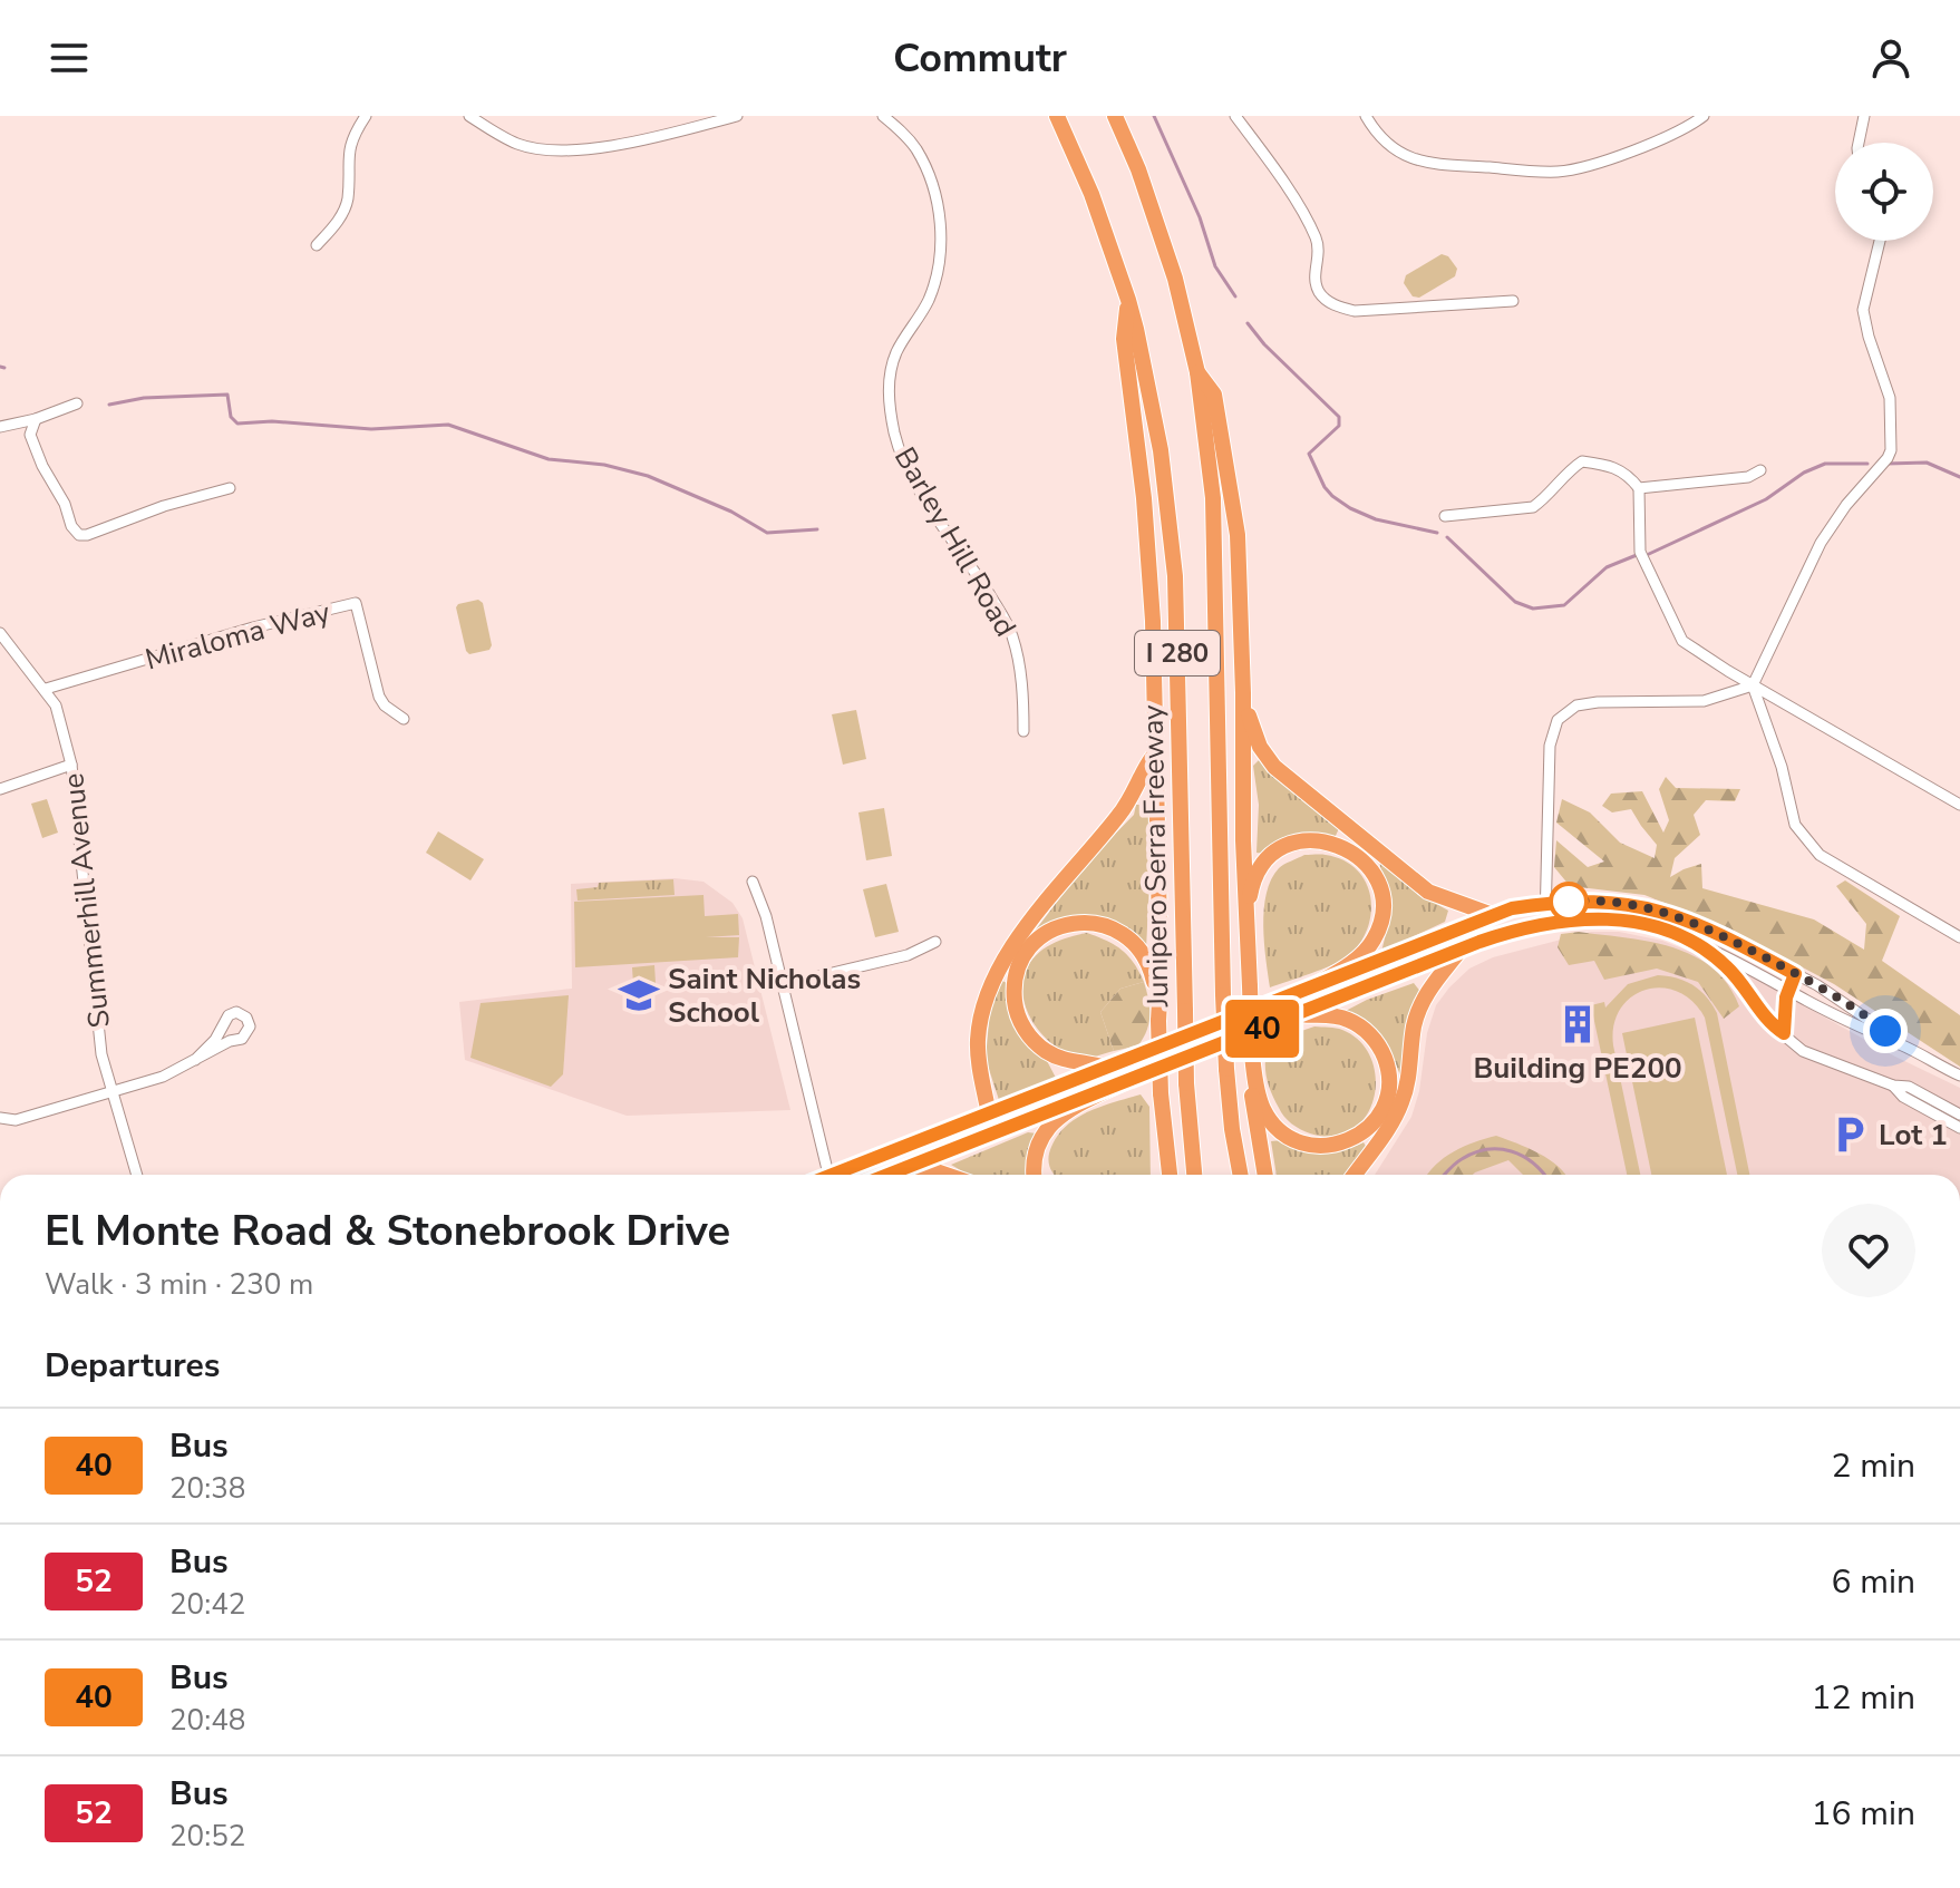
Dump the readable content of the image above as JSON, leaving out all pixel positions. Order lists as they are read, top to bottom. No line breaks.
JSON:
{"streets":{"highway":["I 280","Junipero Serra Freeway"],"street":["Barley Hill Road","Miraloma Way","Summerhill Avenue"]},"crossings":[["Miraloma Way","Summerhill Avenue"]],"places":{"school or university":["Saint Nicholas School"],"building":["Building PE200"],"parking":["Lot 1"]},"lines":["bus line 40"],"page":{"header":"Commutr","on_map":"40","heading":[["El Monte Road & Stonebrook Drive","Walk · 3 min · 230 m"],"Departures"],"list":[{"mark":"40","name":"Bus","note":"20:38","value":"2 min"},{"mark":"52","name":"Bus","note":"20:42","value":"6 min"},{"mark":"40","name":"Bus","note":"20:48","value":"12 min"},{"mark":"52","name":"Bus","note":"20:52","value":"16 min"}]}}
